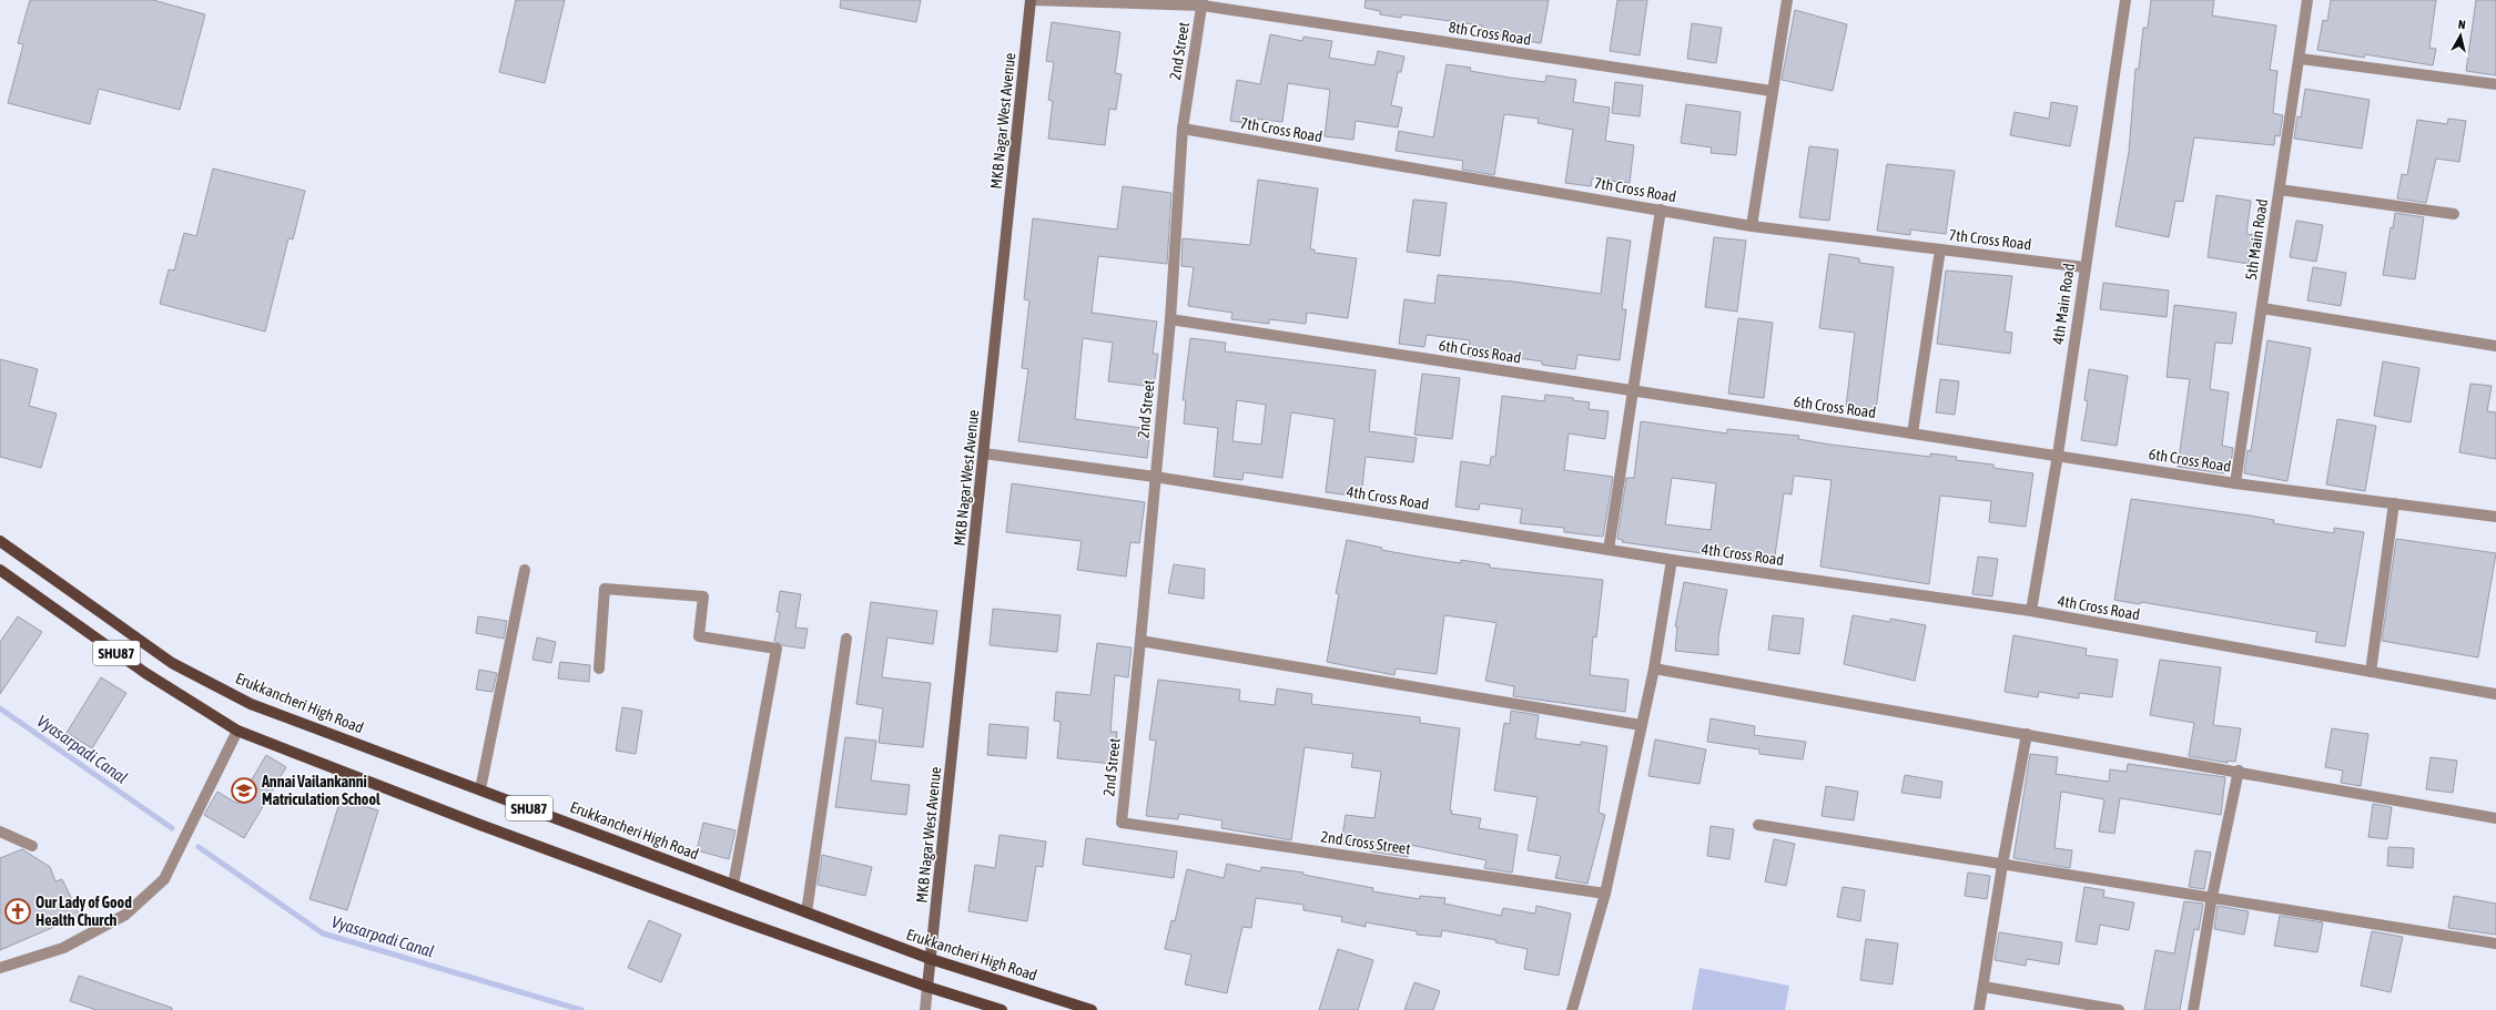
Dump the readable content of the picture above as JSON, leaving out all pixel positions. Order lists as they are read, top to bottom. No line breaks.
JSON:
{"streets":{"main road":["MKB Nagar West Avenue","SHU87","Erukkancheri High Road"],"street":["8th Cross Road","2nd Street","7th Cross Road","5th Main Road","4th Main Road","6th Cross Road","4th Cross Road","2nd Cross Street"]},"crossings":[["8th Cross Road","2nd Street"],["8th Cross Road","MKB Nagar West Avenue"],["2nd Street","7th Cross Road"],["2nd Street","6th Cross Road"],["2nd Street","4th Cross Road"],["2nd Street","2nd Cross Street"],["MKB Nagar West Avenue","4th Cross Road"],["MKB Nagar West Avenue","SHU87"],["MKB Nagar West Avenue","Erukkancheri High Road"],["7th Cross Road","4th Main Road"],["5th Main Road","6th Cross Road"],["4th Main Road","6th Cross Road"],["4th Main Road","4th Cross Road"]],"water":["Vyasarpadi Canal"],"places":{"school or university":["Annai Vailankanni Matriculation School"],"church":["Our Lady of Good Health Church"]},"north":"top"}
